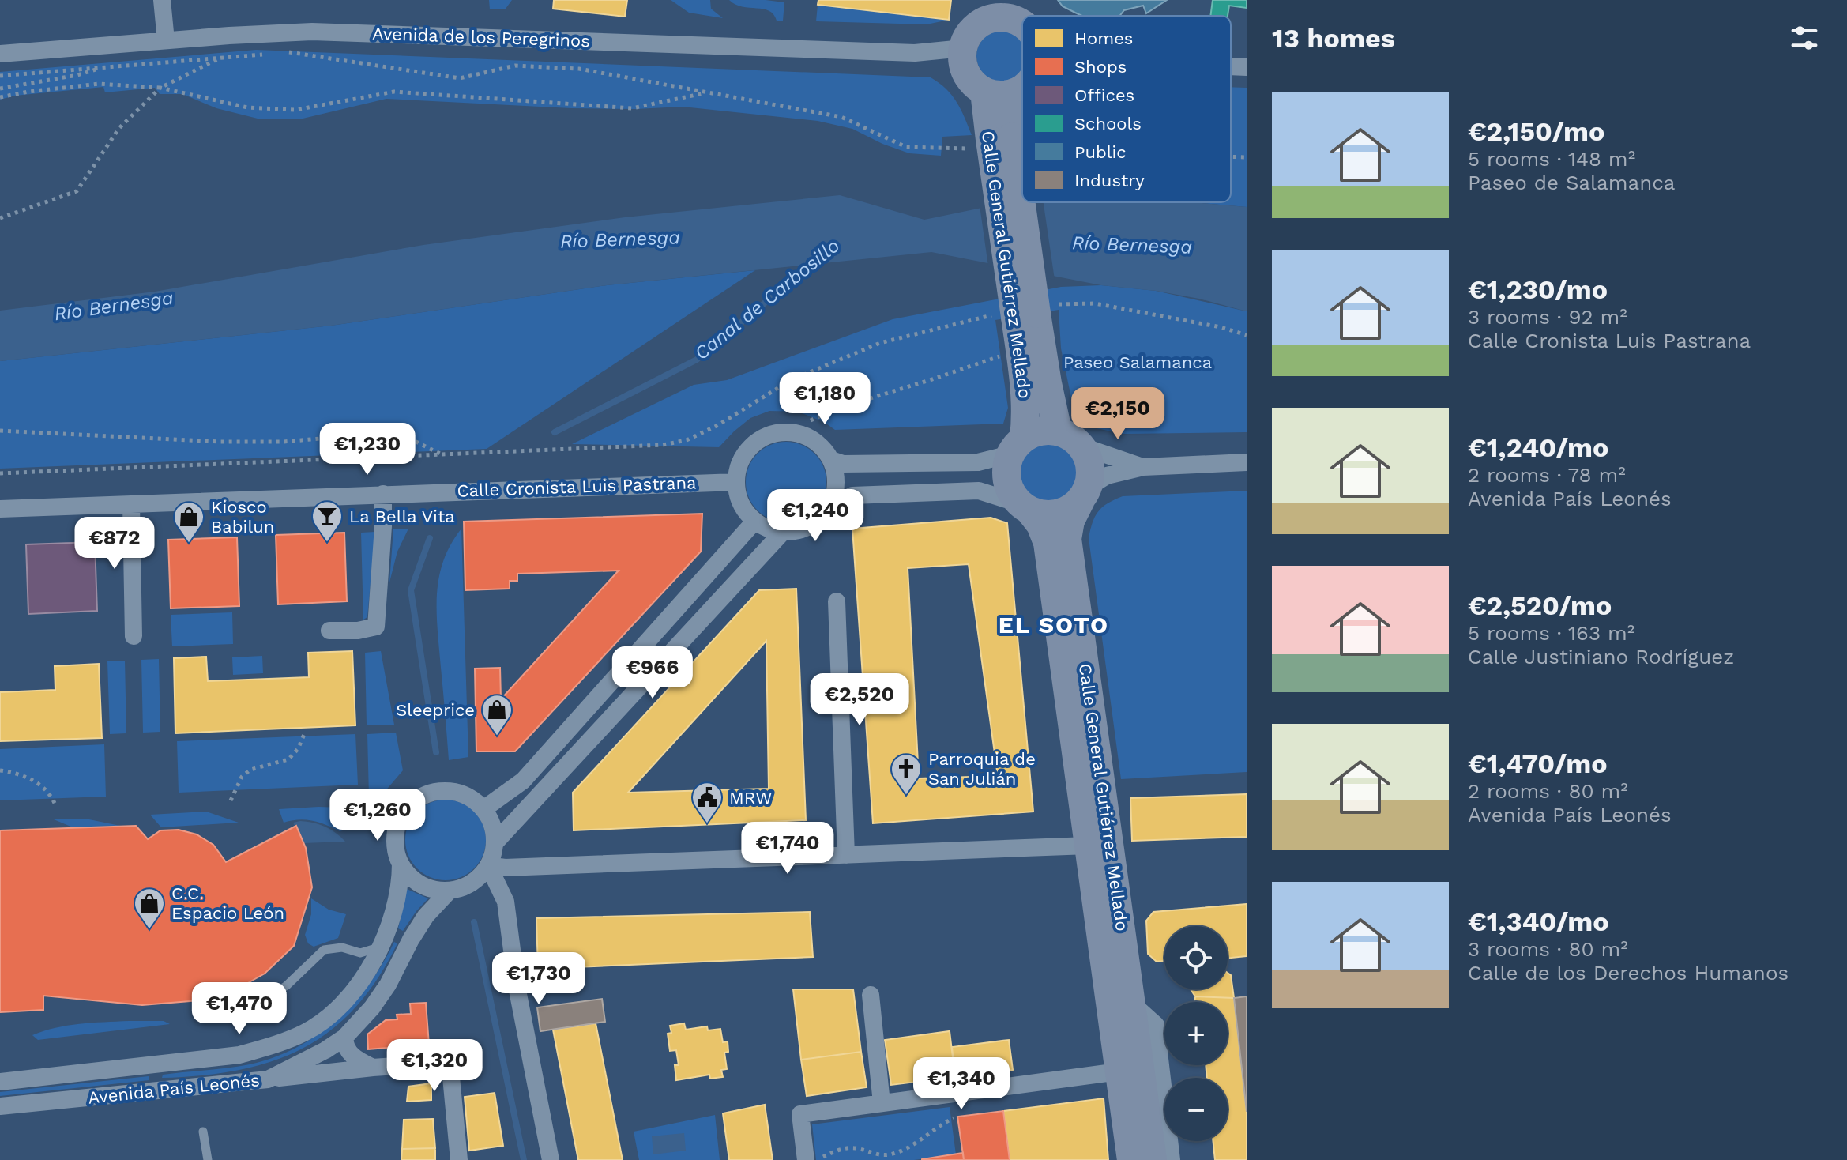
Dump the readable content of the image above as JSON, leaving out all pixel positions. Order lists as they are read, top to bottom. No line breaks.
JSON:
{"streets":{"main road":["Calle General Gutiérrez Mellado"],"street":["Avenida de los Peregrinos","Calle Cronista Luis Pastrana","Avenida País Leonés"]},"districts":["EL SOTO"],"water":["Río Bernesga","Canal de Carbosillo"],"parks":["Paseo Salamanca"],"places":{"bar":["La Bella Vita"],"shop":["Kiosco Babilun","Sleeprice","C.C. Espacio León"],"church":["Parroquia de San Julián"],"public building":["MRW"]},"legend":["Homes","Shops","Offices","Schools","Public","Industry"],"page":{"heading":"13 homes","list":[{"name":"€2,150/mo","note":"5 rooms · 148 m² · Paseo de Salamanca"},{"name":"€1,230/mo","note":"3 rooms · 92 m² · Calle Cronista Luis Pastrana"},{"name":"€1,240/mo","note":"2 rooms · 78 m² · Avenida País Leonés"},{"name":"€2,520/mo","note":"5 rooms · 163 m² · Calle Justiniano Rodríguez"},{"name":"€1,470/mo","note":"2 rooms · 80 m² · Avenida País Leonés"},{"name":"€1,340/mo","note":"3 rooms · 80 m² · Calle de los Derechos Humanos"}],"price":["€1,180","€2,150","€1,230","€1,240","€872","€966","€2,520","€1,260","€1,740","€1,730","€1,470","€1,320","€1,340"],"map_buttons":["+","−"]}}
